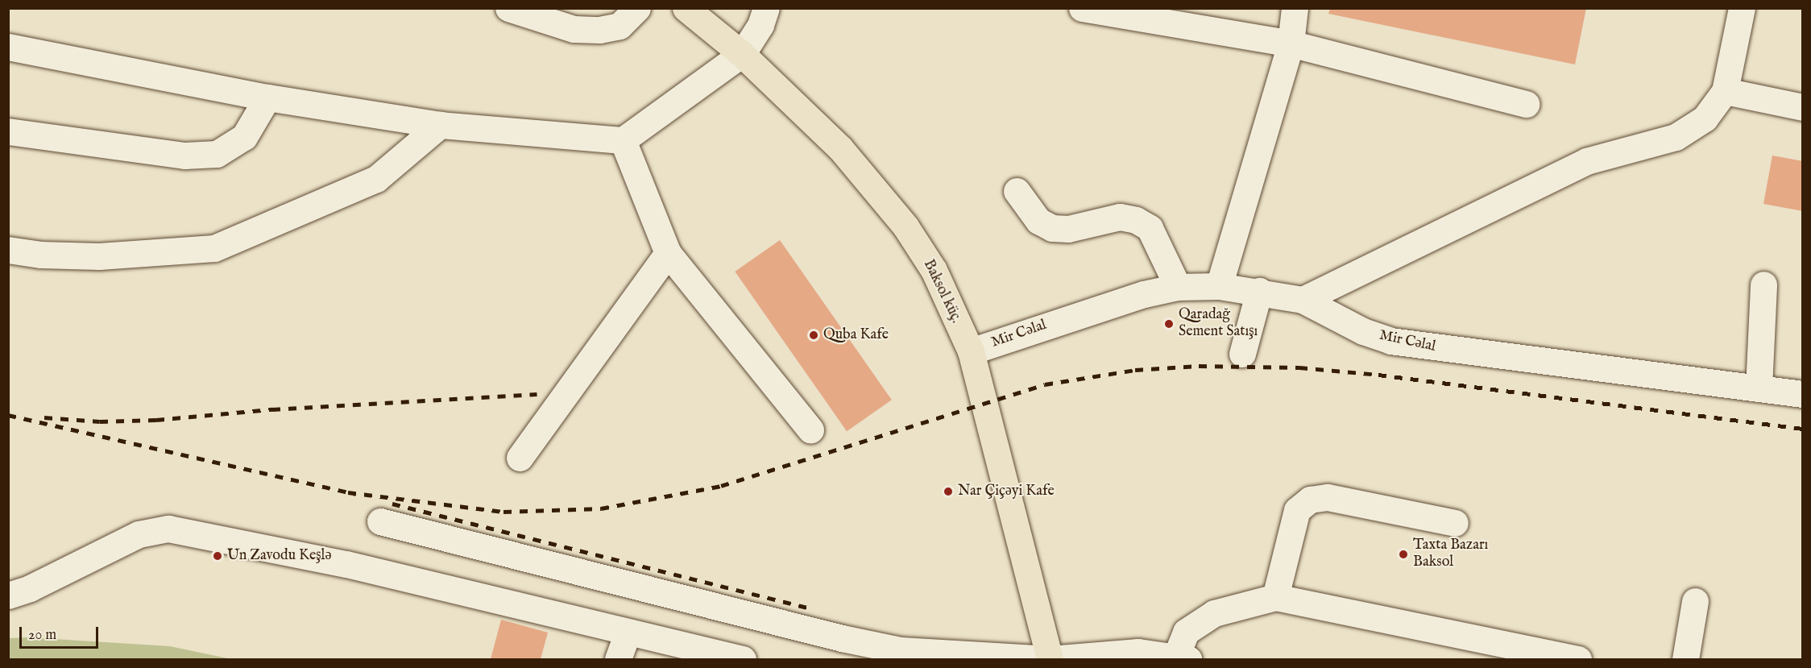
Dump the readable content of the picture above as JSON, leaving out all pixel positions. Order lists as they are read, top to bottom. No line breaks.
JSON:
{"streets":{"main road":["Baksol küç."],"street":["Mir Cəlal"]},"crossings":[["Baksol küç.","Mir Cəlal"]],"places":["Qaradağ Sement Satışı","Quba Kafe","Nar Çiçəyi Kafe","Taxta Bazarı Baksol","Un Zavodu Keşlə"],"scale_bar":"20 m"}
